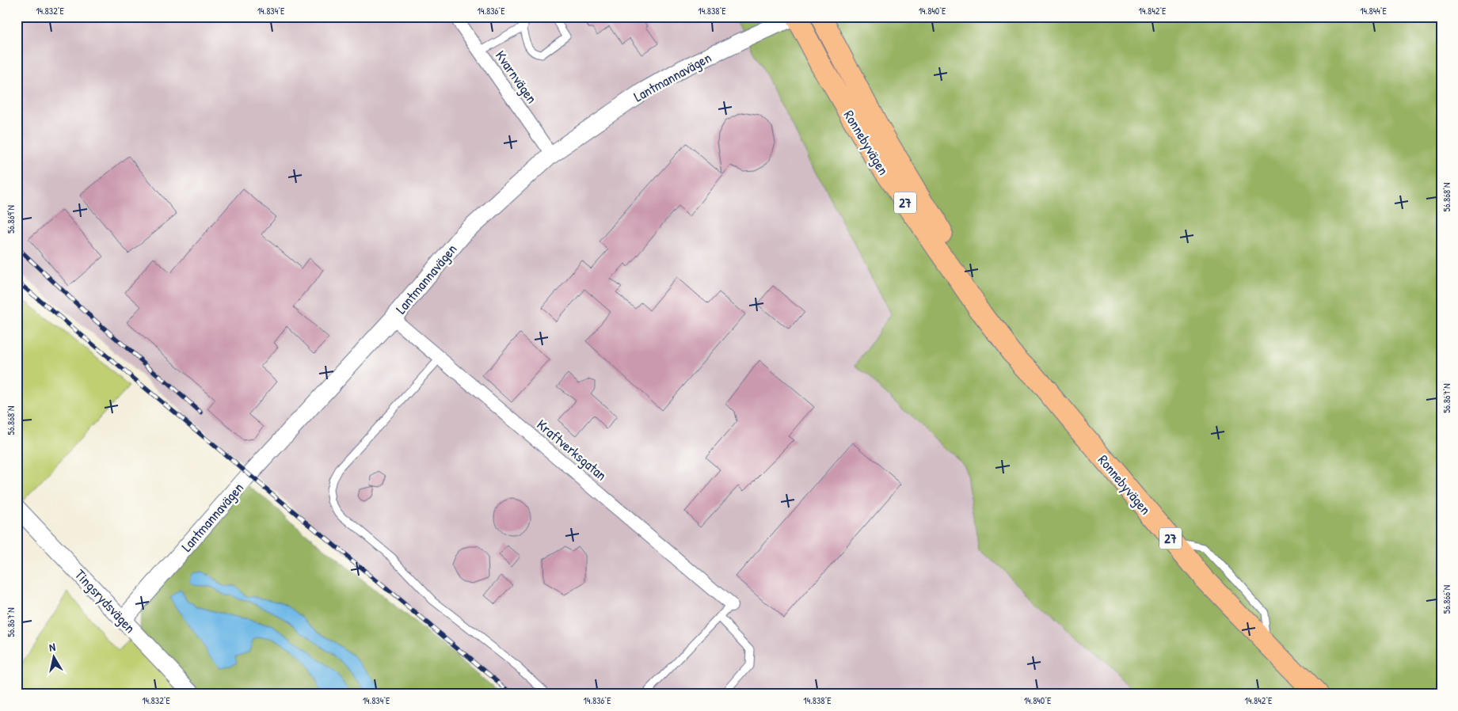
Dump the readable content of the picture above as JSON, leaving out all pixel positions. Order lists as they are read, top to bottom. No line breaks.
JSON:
{"streets":{"main road":["Ronnebyvägen","27"],"street":["Kvarnvägen","Lantmannavägen","Kraftverksgatan","Tingsrydsvägen"]},"crossings":[["Kvarnvägen","Lantmannavägen"],["Lantmannavägen","Ronnebyvägen"],["Lantmannavägen","Kraftverksgatan"],["Lantmannavägen","Tingsrydsvägen"]],"north":"top","coordinates":["14.832°E","14.834°E","14.836°E","14.838°E","14.840°E","14.842°E","14.844°E","56.868°N","56.869°N","56.867°N","56.866°N"]}
